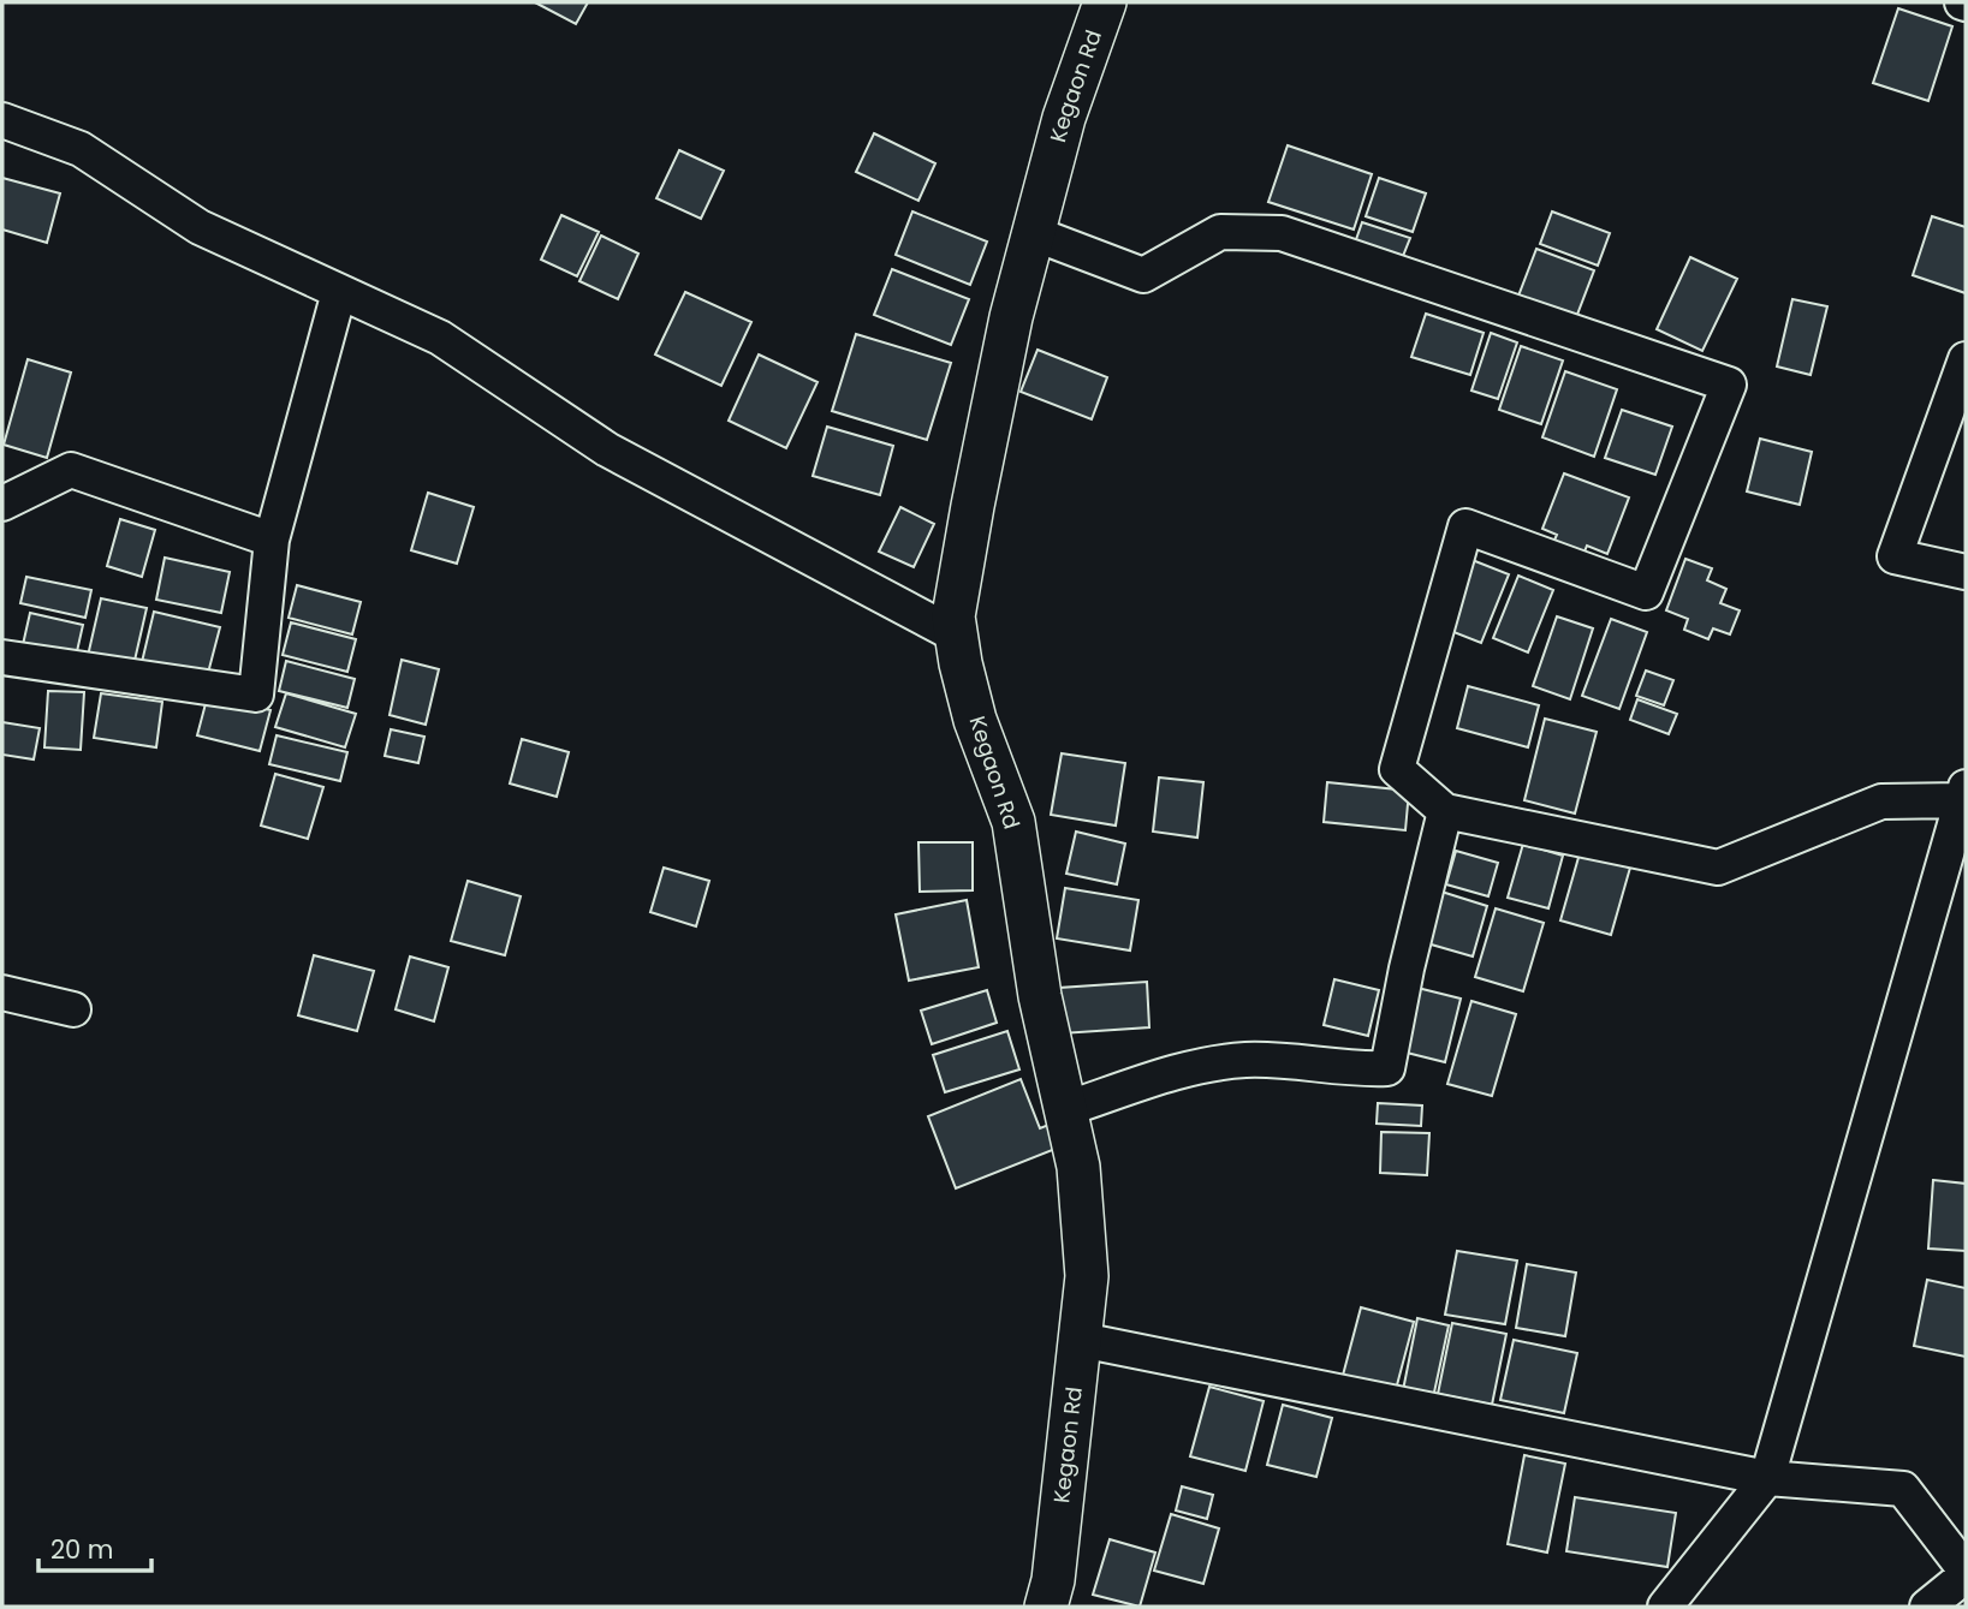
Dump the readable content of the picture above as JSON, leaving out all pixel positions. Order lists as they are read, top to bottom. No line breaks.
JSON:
{"streets":{"street":["Kegaon Rd"]},"scale_bar":"20 m"}
